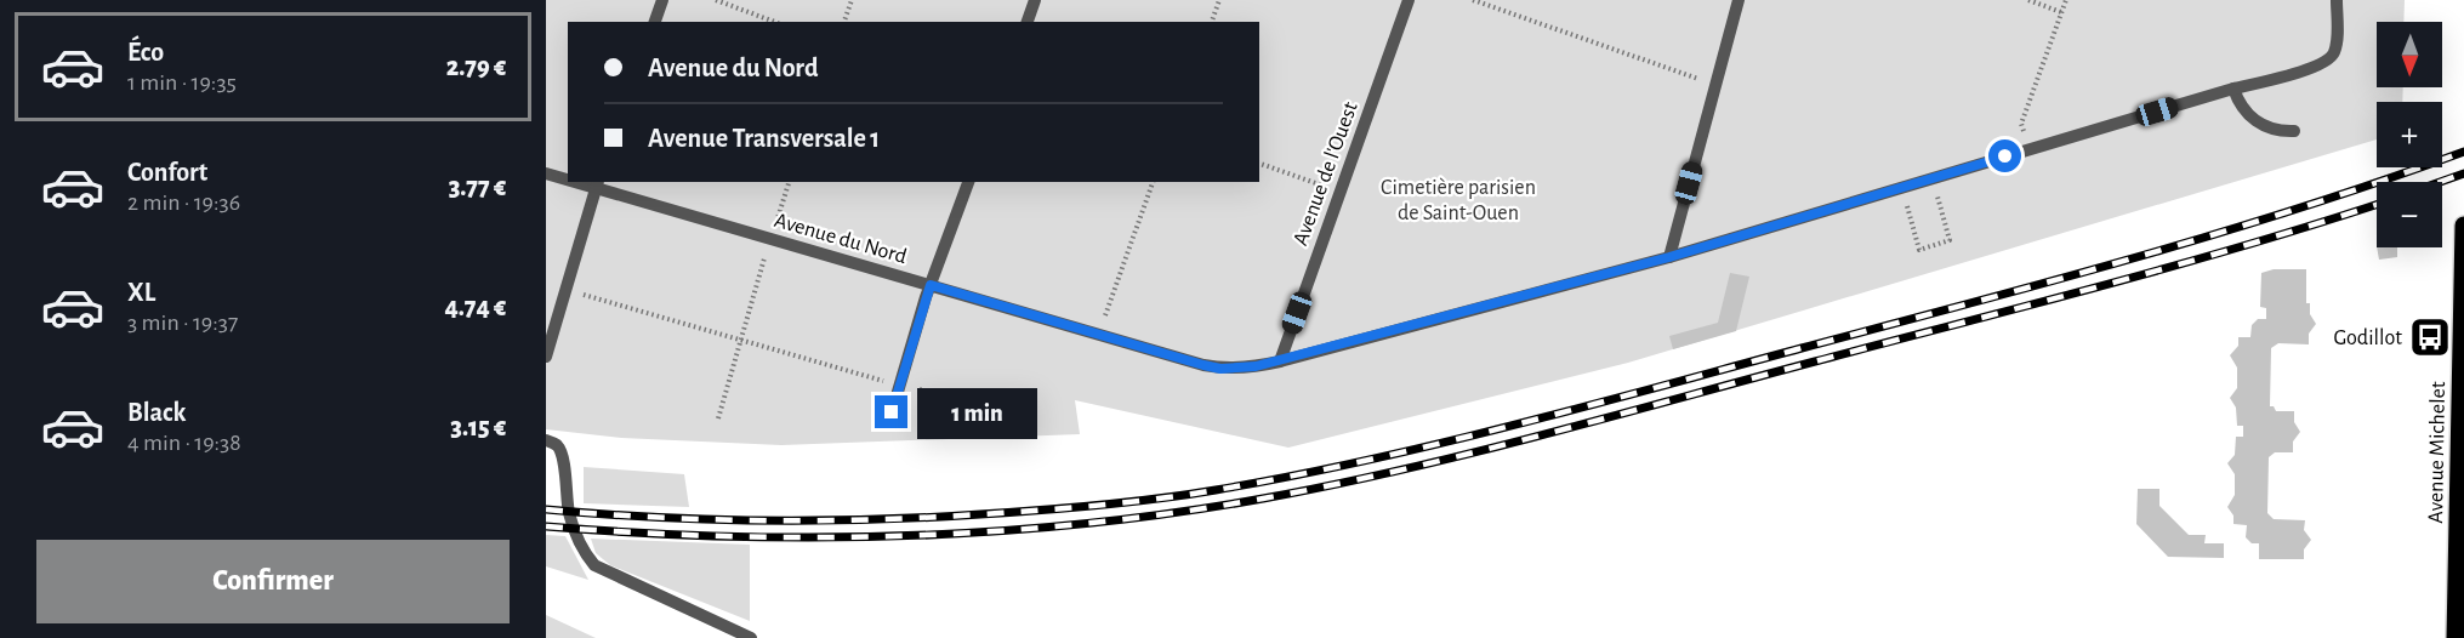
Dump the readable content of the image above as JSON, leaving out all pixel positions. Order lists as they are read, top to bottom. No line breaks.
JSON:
{"streets":{"main road":["Avenue Michelet"],"lane":["Avenue de l'Ouest","Avenue du Nord"]},"crossings":[["Avenue de l'Ouest","Avenue du Nord"]],"parks":["Cimetière parisien de Saint-Ouen"],"places":{"bus stop":["Godillot"]},"north":"bottom","page":{"list":[{"name":"Éco","note":"1 min · 19:35","value":"2.79 €"},{"name":"Confort","note":"2 min · 19:36","value":"3.77 €"},{"name":"XL","note":"3 min · 19:37","value":"4.74 €"},{"name":"Black","note":"4 min · 19:38","value":"3.15 €"}],"map_buttons":["+","−"],"banner":["Avenue du Nord","Avenue Transversale 1"],"bubble":"1 min","buttons":"Confirmer"}}
